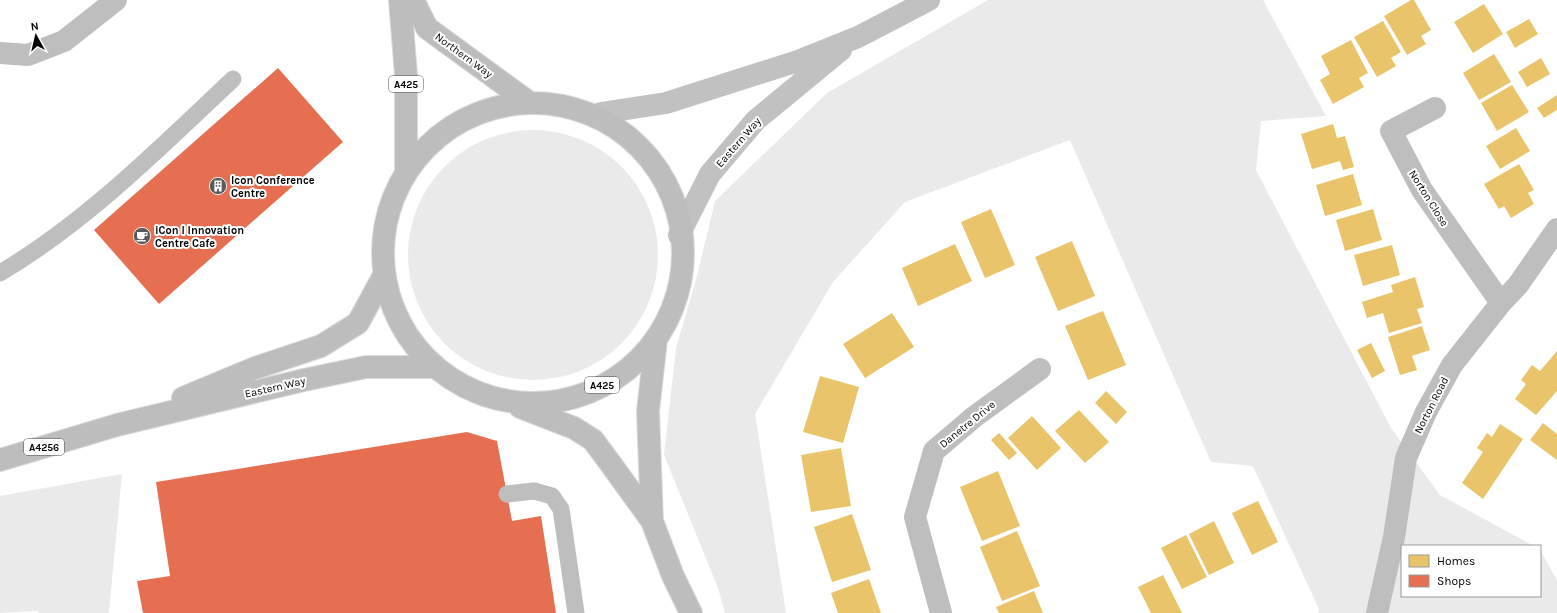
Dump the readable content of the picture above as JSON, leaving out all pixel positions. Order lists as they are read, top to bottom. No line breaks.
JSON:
{"streets":{"main road":["Northern Way","A425","Eastern Way","A4256"],"street":["Norton Close","Norton Road","Danetre Drive"]},"crossings":[["Northern Way","A425"],["A425","Eastern Way"],["Norton Close","Norton Road"]],"places":{"building":["Icon Conference Centre"],"cafe":["iCon I Innovation Centre Cafe"]},"legend":["Homes","Shops"],"north":"top"}
